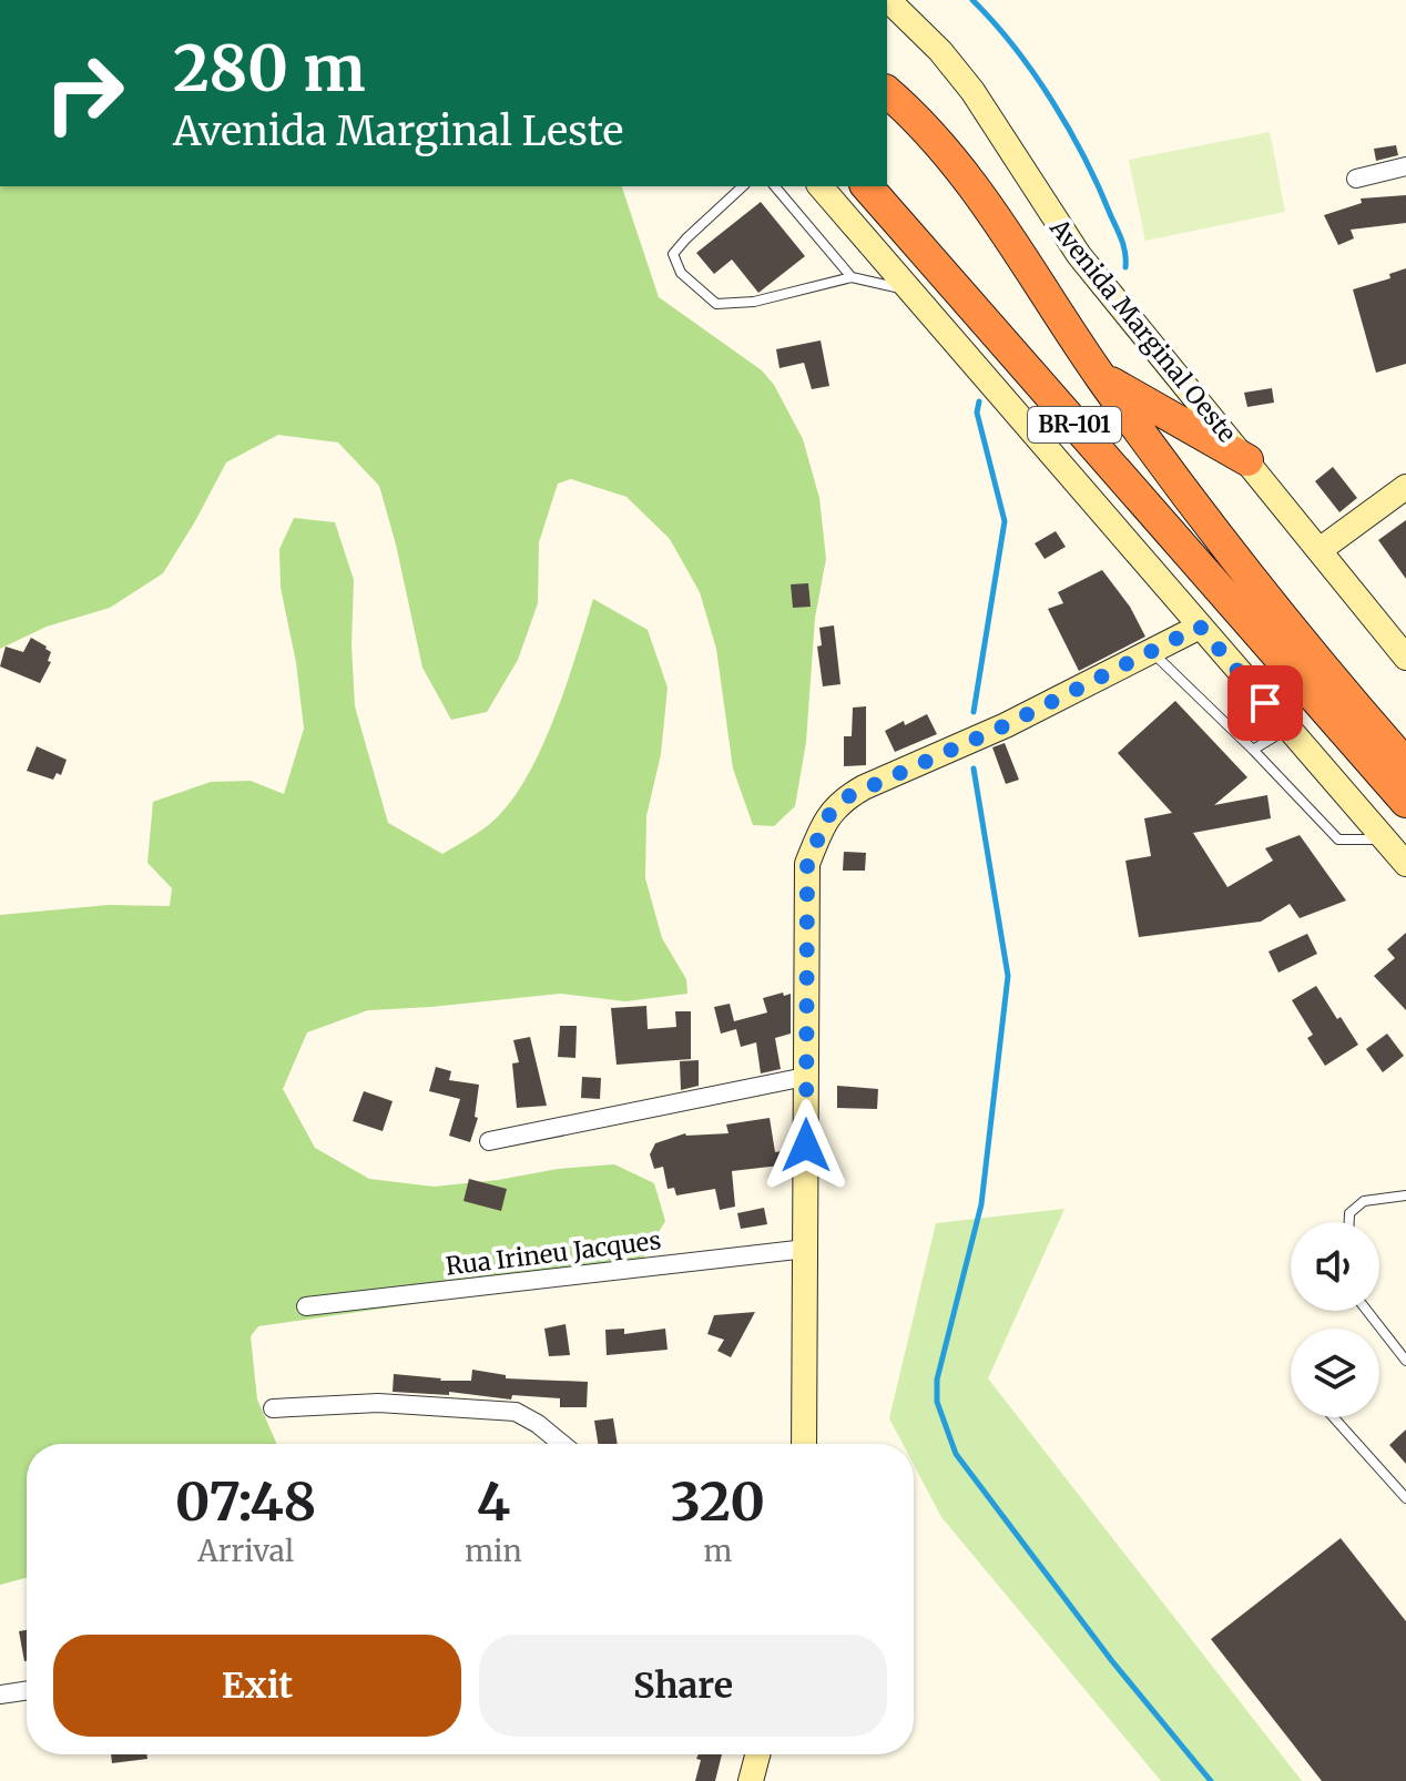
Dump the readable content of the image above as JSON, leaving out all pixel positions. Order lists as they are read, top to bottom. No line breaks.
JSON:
{"streets":{"highway":["BR-101"],"main road":["Avenida Marginal Oeste"],"street":["Rua Irineu Jacques"]},"page":{"turn":["280 m","Avenida Marginal Leste"],"eta":["07:48","Arrival","4","min","320","m"],"buttons":["Exit","Share"]}}
